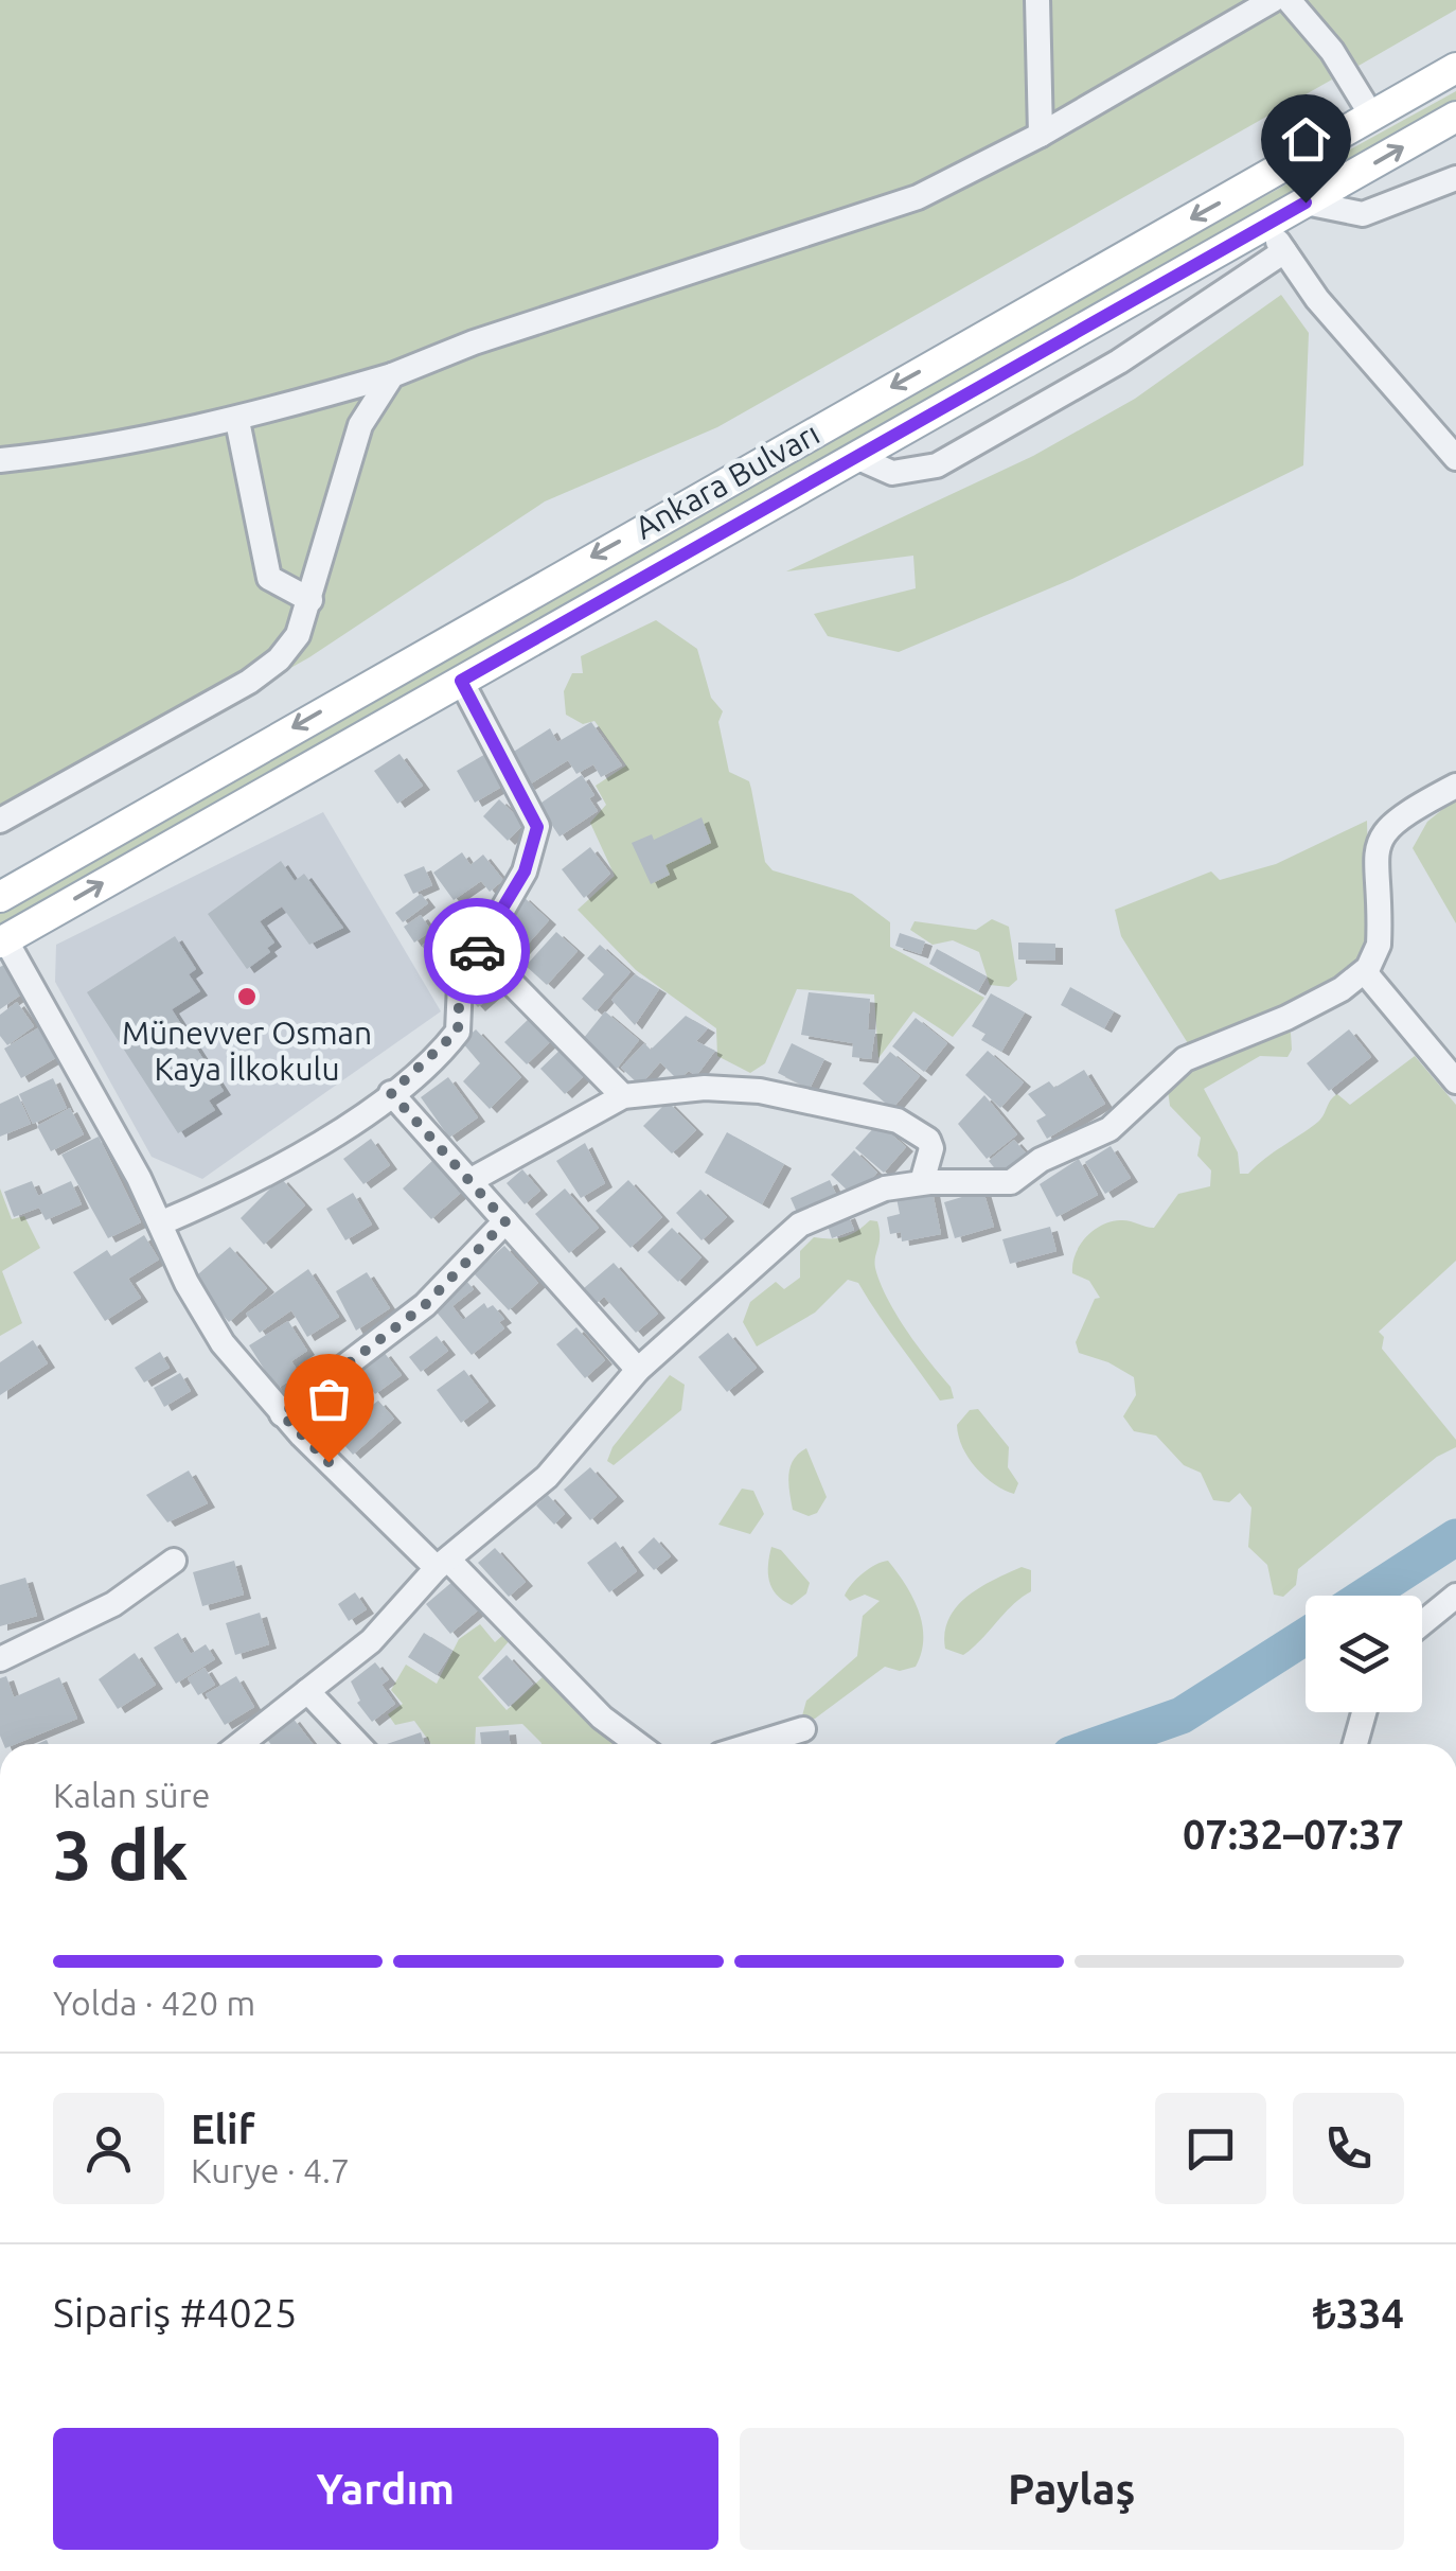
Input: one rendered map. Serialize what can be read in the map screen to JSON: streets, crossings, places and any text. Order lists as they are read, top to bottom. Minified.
{"streets":{"main road":["Ankara Bulvarı"]},"places":["Münevver Osman Kaya İlkokulu"],"page":{"heading":["3 dk","Kalan süre","07:32–07:37"],"panel":["Elif","Kurye · 4.7","Sipariş #4025","₺334"],"bar":"Yolda · 420 m","buttons":["Yardım","Paylaş"]}}
